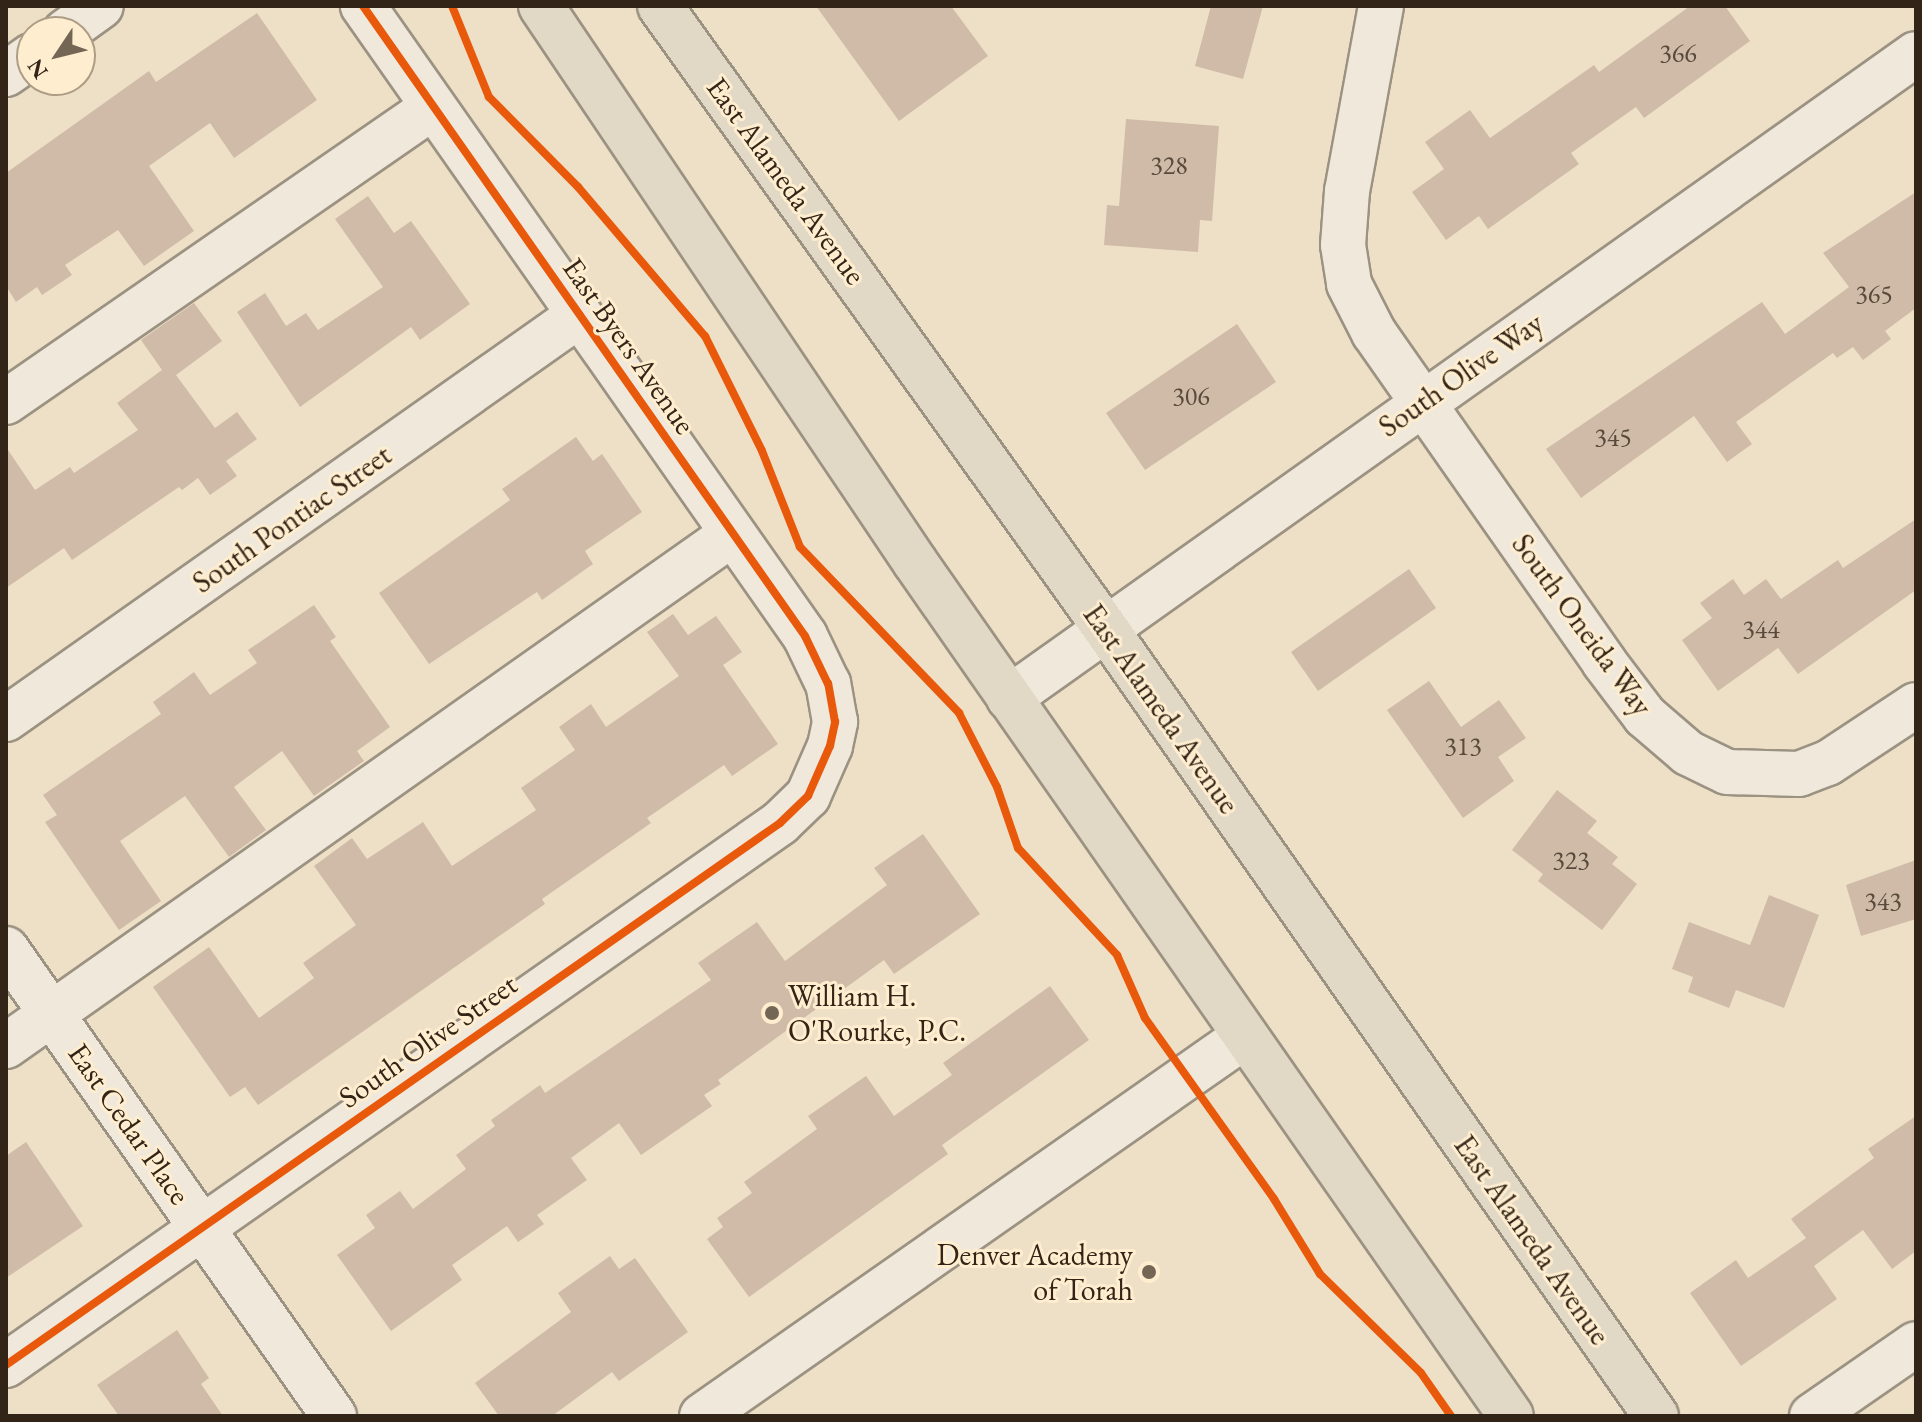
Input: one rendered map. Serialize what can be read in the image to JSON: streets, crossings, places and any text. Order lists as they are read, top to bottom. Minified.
{"streets":{"main road":["East Alameda Avenue"],"street":["East Byers Avenue","South Olive Way","South Pontiac Street","South Oneida Way","South Olive Street","East Cedar Place"]},"crossings":[["East Alameda Avenue","South Olive Way"],["East Byers Avenue","South Pontiac Street"],["East Byers Avenue","South Olive Street"],["South Olive Way","South Oneida Way"],["South Olive Street","East Cedar Place"]],"places":["William H. O'Rourke, P.C.","Denver Academy of Torah"],"house_numbers":["366","328","365","306","345","344","313","323","343"],"north":"bottom left"}
